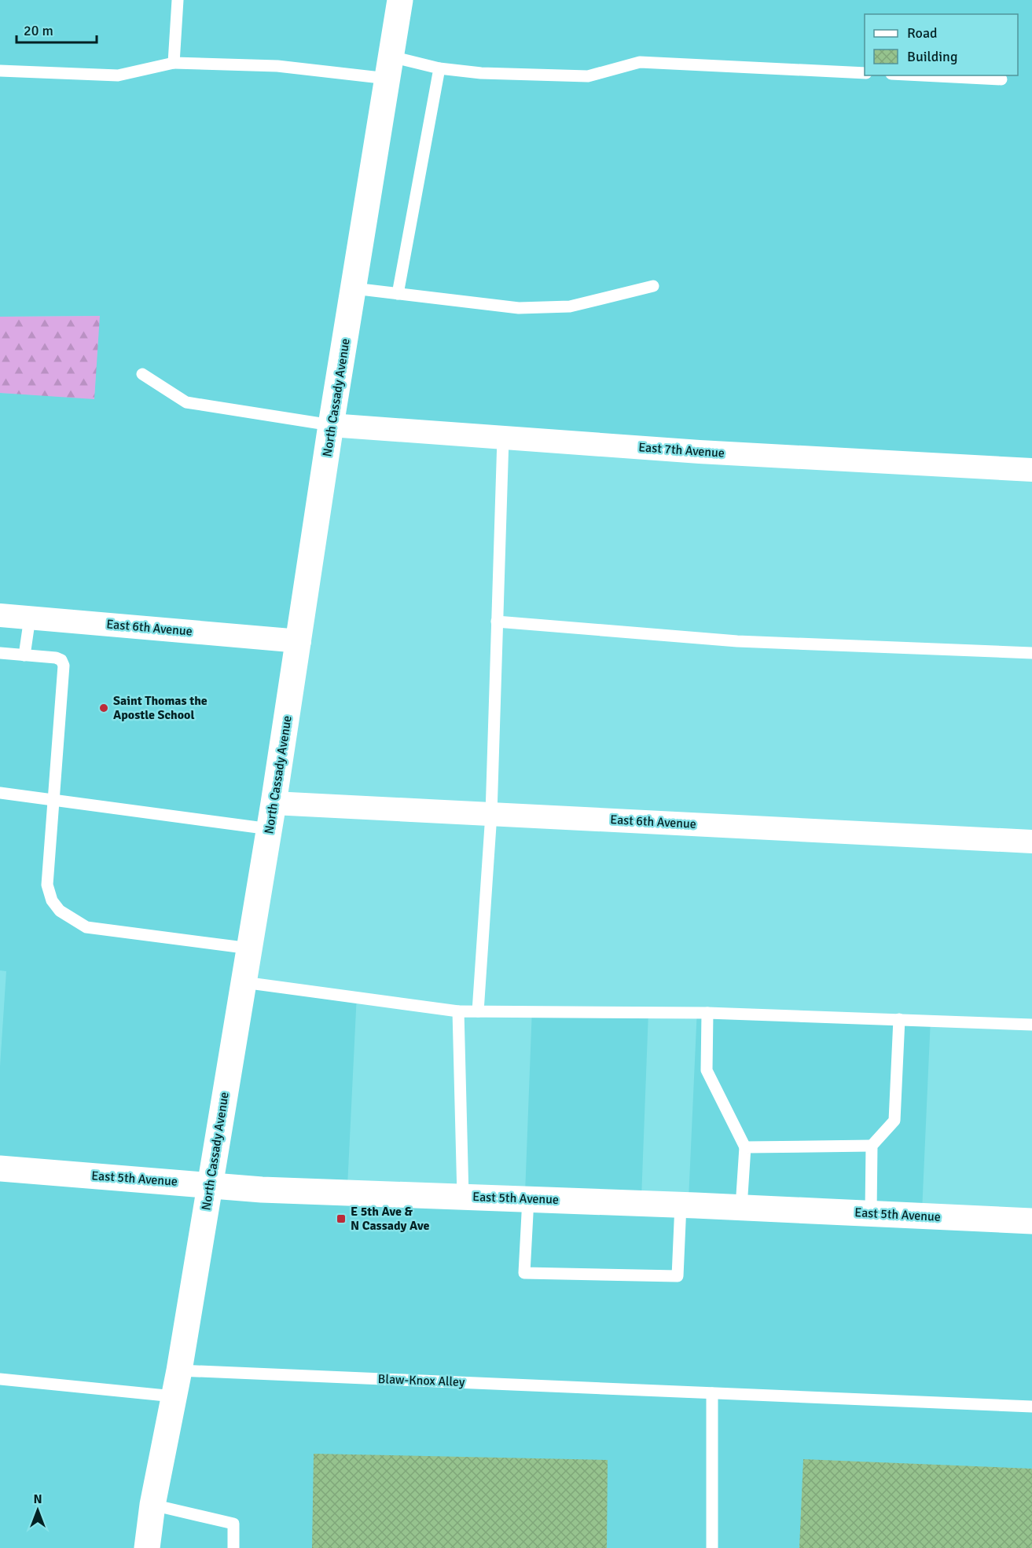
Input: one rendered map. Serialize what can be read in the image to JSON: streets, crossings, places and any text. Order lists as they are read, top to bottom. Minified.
{"streets":{"main road":["North Cassady Avenue","East 5th Avenue"],"street":["East 7th Avenue","East 6th Avenue"],"lane":["Blaw-Knox Alley"]},"crossings":[["North Cassady Avenue","East 7th Avenue"],["North Cassady Avenue","East 6th Avenue"],["North Cassady Avenue","East 5th Avenue"],["North Cassady Avenue","Blaw-Knox Alley"]],"places":{"other":["Saint Thomas the Apostle School"],"transit":["E 5th Ave & N Cassady Ave"]},"legend":["Road","Building"],"scale_bar":"20 m","north":"top"}
